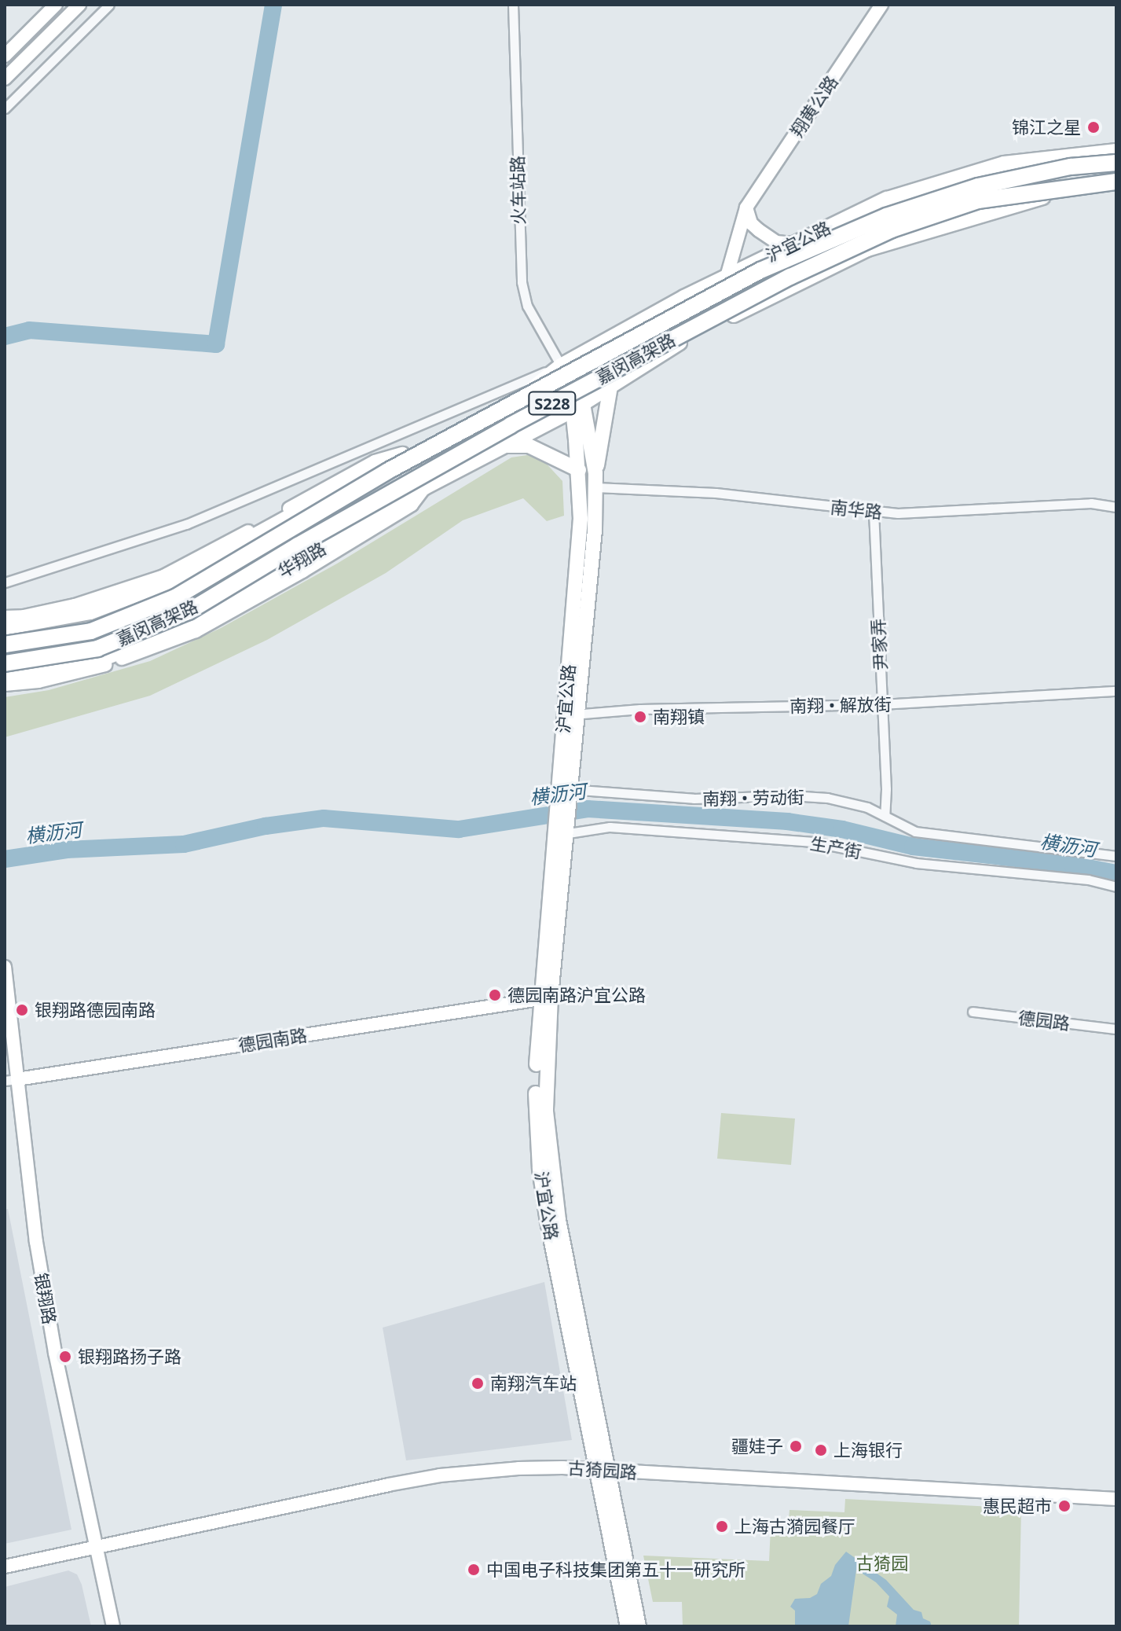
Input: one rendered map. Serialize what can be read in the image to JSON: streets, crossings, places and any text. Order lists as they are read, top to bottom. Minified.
{"streets":{"highway":["嘉闵高架路","S228"],"main road":["沪宜公路","华翔路"],"street":["翔黄公路","火车站路","南华路","尹家弄","南翔 • 解放街","南翔 • 劳动街","生产街","德园路","德园南路","银翔路","古猗园路"]},"crossings":[["火车站路","沪宜公路"],["沪宜公路","南华路"],["沪宜公路","华翔路"],["沪宜公路","南翔 • 解放街"],["沪宜公路","南翔 • 劳动街"],["沪宜公路","生产街"],["沪宜公路","德园南路"],["沪宜公路","古猗园路"],["南华路","尹家弄"],["尹家弄","南翔 • 解放街"],["尹家弄","南翔 • 劳动街"],["德园南路","银翔路"],["银翔路","古猗园路"]],"water":["横沥河"],"parks":["古猗园"],"places":["锦江之星","南翔镇","德园南路沪宜公路","银翔路德园南路","银翔路扬子路","南翔汽车站","疆娃子","上海银行","惠民超市","上海古漪园餐厅","中国电子科技集团第五十一研究所"]}
